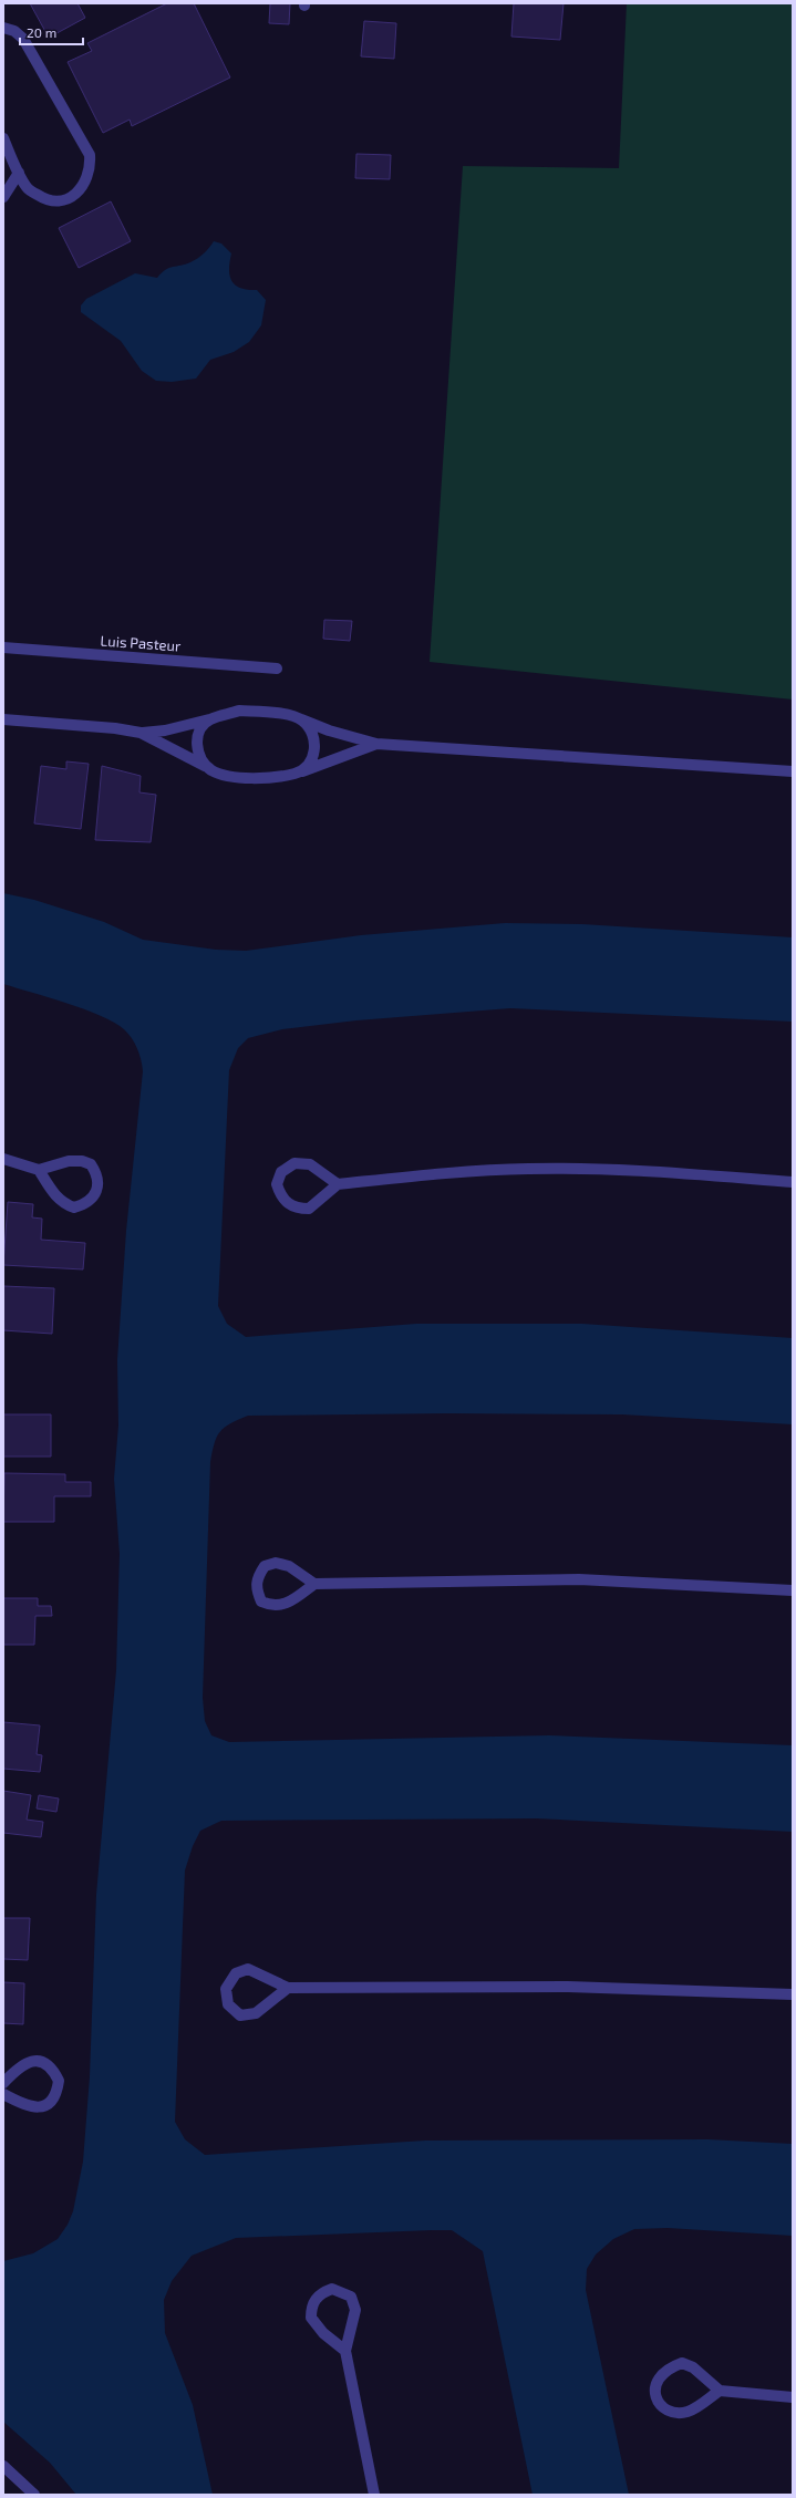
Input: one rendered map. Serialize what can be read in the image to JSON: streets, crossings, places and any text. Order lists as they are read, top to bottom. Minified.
{"streets":{"street":["Luis Pasteur"]},"scale_bar":"20 m"}
